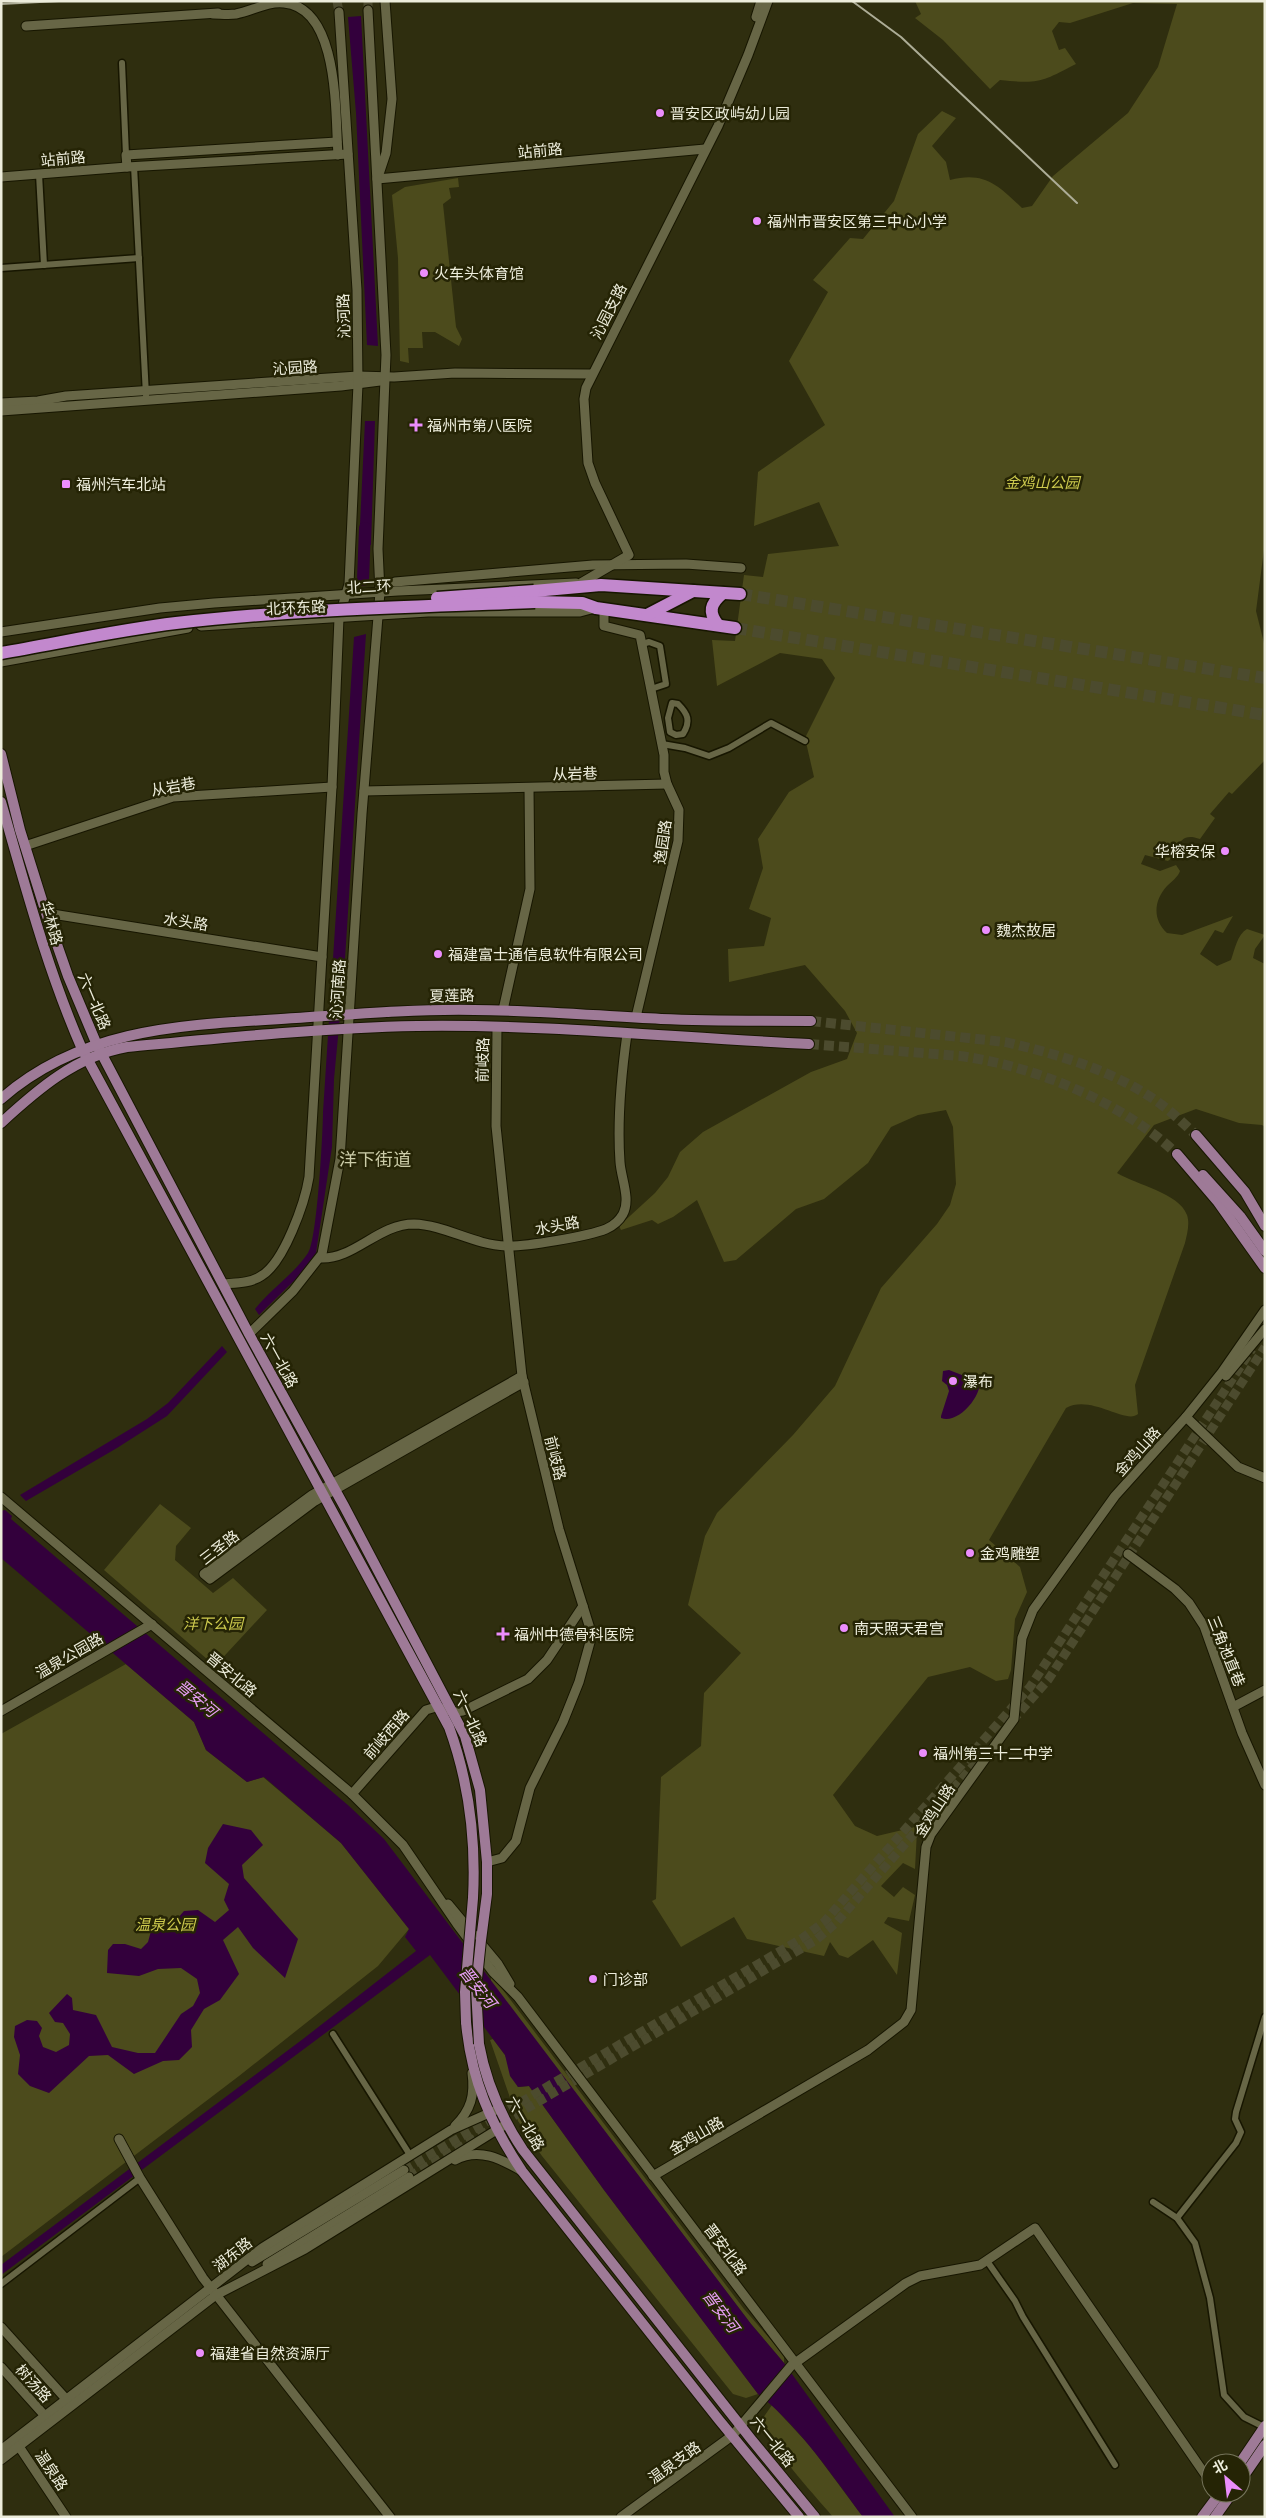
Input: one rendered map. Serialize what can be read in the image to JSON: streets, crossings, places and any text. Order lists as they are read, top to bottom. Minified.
{"streets":{"highway":["北二环"],"main road":["华林路","夏莲路","六一北路"],"street":["站前路","沁园支路","沁河路","沁园路","北环东路","从岩巷","逸园路","水头路","沁河南路","前岐路","金鸡山路","三圣路","三角池直巷","温泉公园路","晋安北路","前岐西路","湖东路","树汤路","温泉支路","温泉路"]},"crossings":[["站前路","沁园支路"],["站前路","沁河路"],["沁园支路","沁园路"],["沁河路","沁园路"],["沁河路","北环东路"],["沁河路","沁河南路"],["北二环","北环东路"],["北环东路","沁河南路"],["从岩巷","逸园路"],["从岩巷","华林路"],["从岩巷","沁河南路"],["逸园路","夏莲路"],["水头路","华林路"],["水头路","沁河南路"],["水头路","夏莲路"],["水头路","六一北路"],["水头路","前岐路"],["华林路","六一北路"],["沁河南路","夏莲路"],["沁河南路","六一北路"],["夏莲路","六一北路"],["夏莲路","前岐路"],["六一北路","前岐路"],["六一北路","三圣路"],["六一北路","前岐西路"],["六一北路","湖东路"],["六一北路","温泉支路"],["前岐路","三圣路"],["金鸡山路","晋安北路"],["温泉公园路","晋安北路"],["晋安北路","前岐西路"],["晋安北路","温泉支路"],["湖东路","树汤路"],["湖东路","温泉路"]],"districts":["洋下街道"],"water":["晋安河"],"parks":["金鸡山公园","洋下公园","温泉公园"],"places":{"other":["晋安区政屿幼儿园","福州市晋安区第三中心小学","火车头体育馆","华榕安保","魏杰故居","福建富士通信息软件有限公司","瀑布","金鸡雕塑","南天照天君宫","福州第三十二中学","门诊部","福建省自然资源厅"],"health":["福州市第八医院","福州中德骨科医院"],"transit":["福州汽车北站"]},"north":"top left"}
